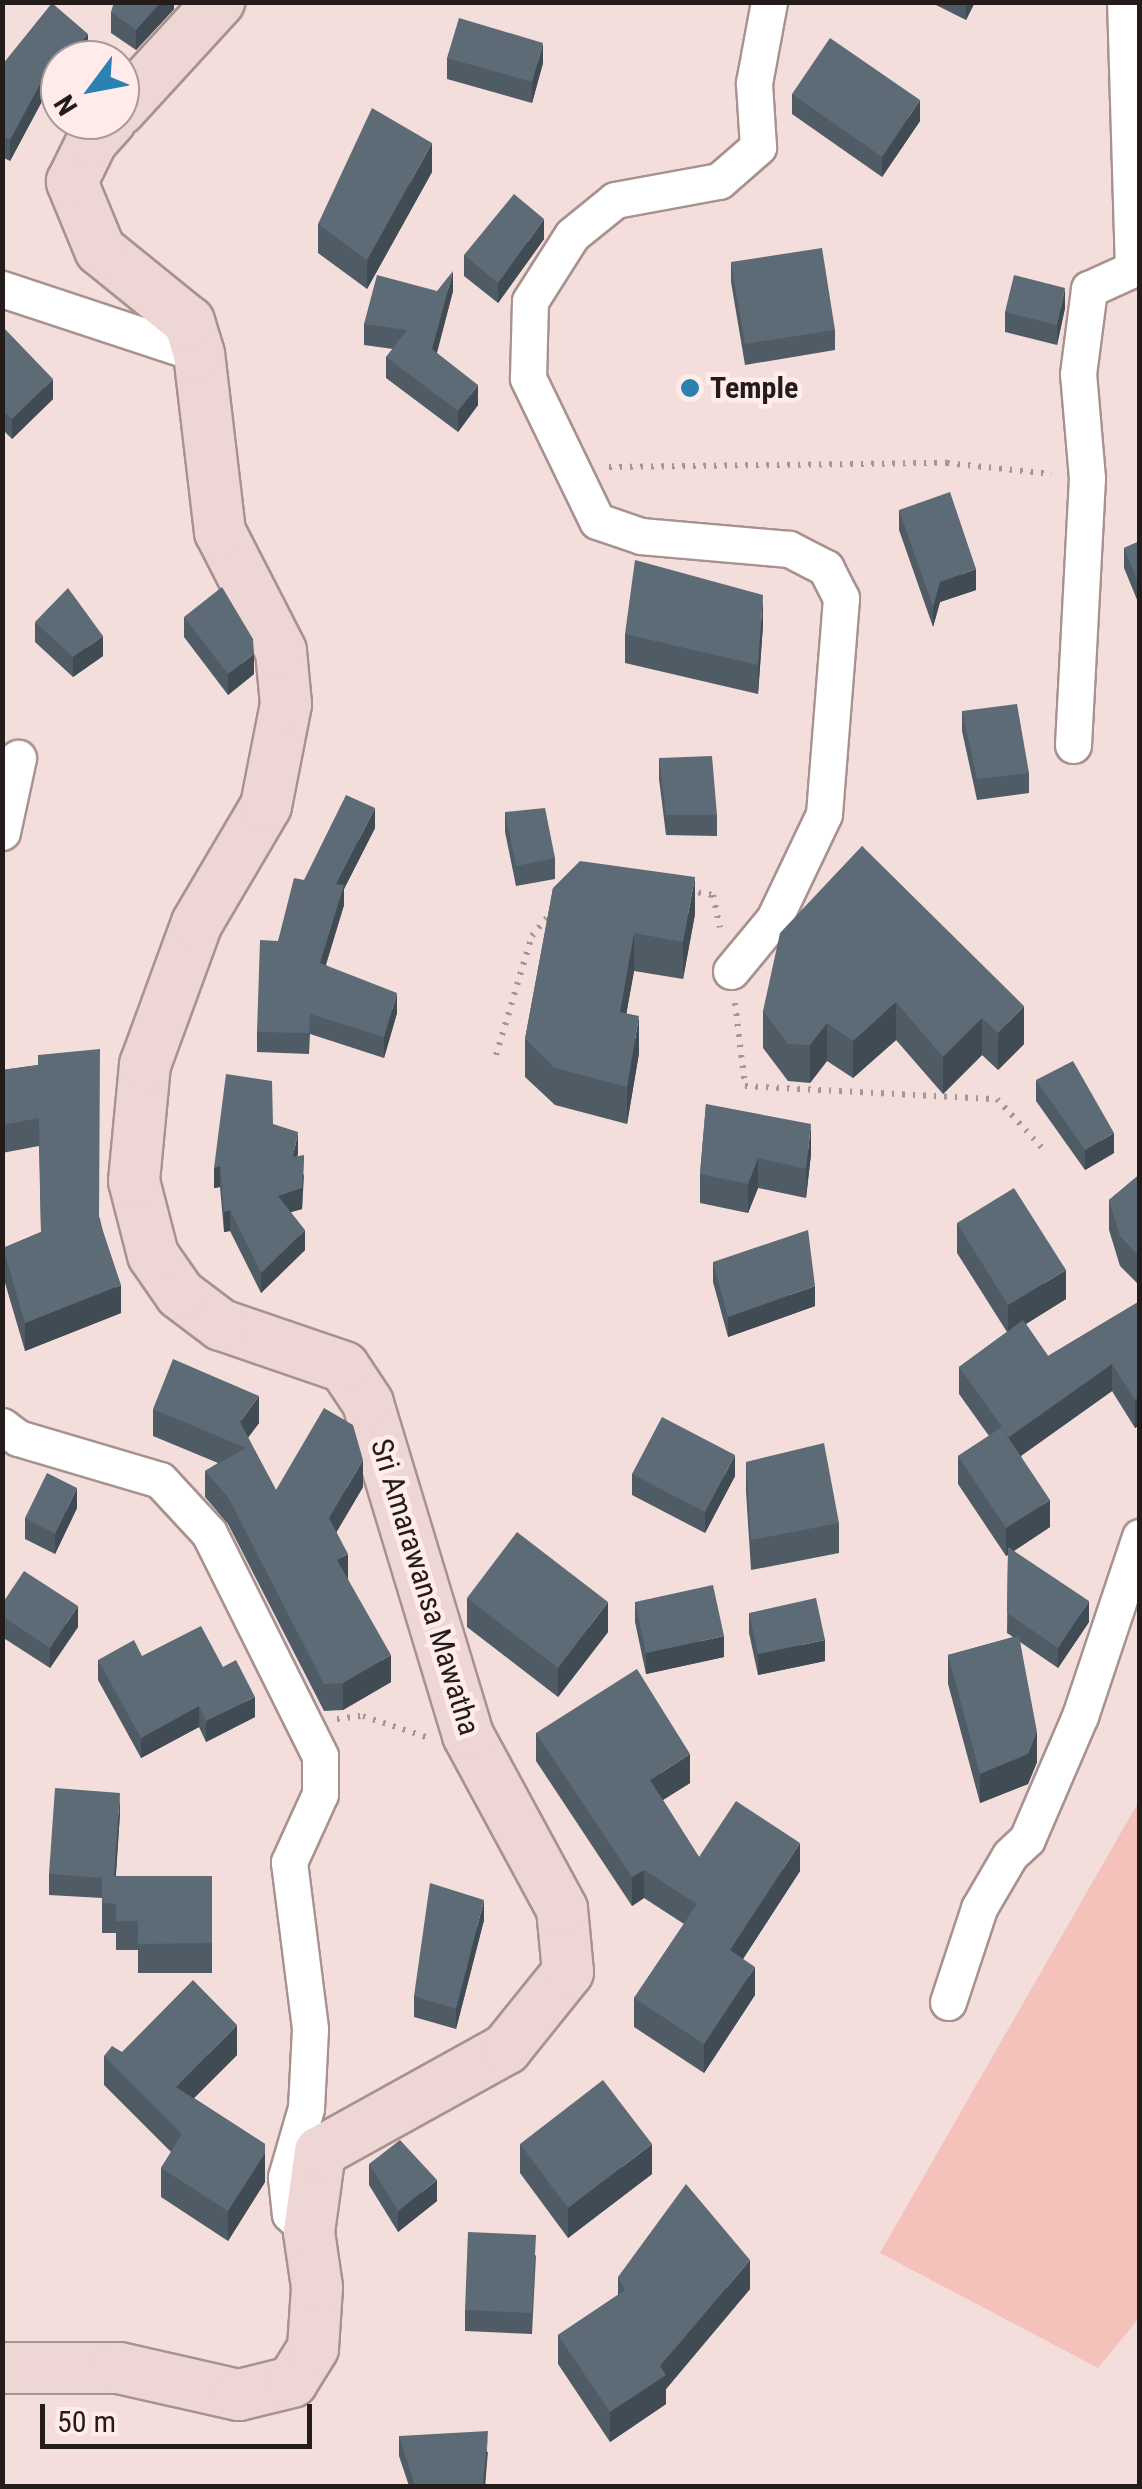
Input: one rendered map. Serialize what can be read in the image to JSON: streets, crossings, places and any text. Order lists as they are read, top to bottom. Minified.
{"streets":{"street":["Sri Amarawansa Mawatha"]},"places":["Temple"],"scale_bar":"50 m","north":"bottom left"}
